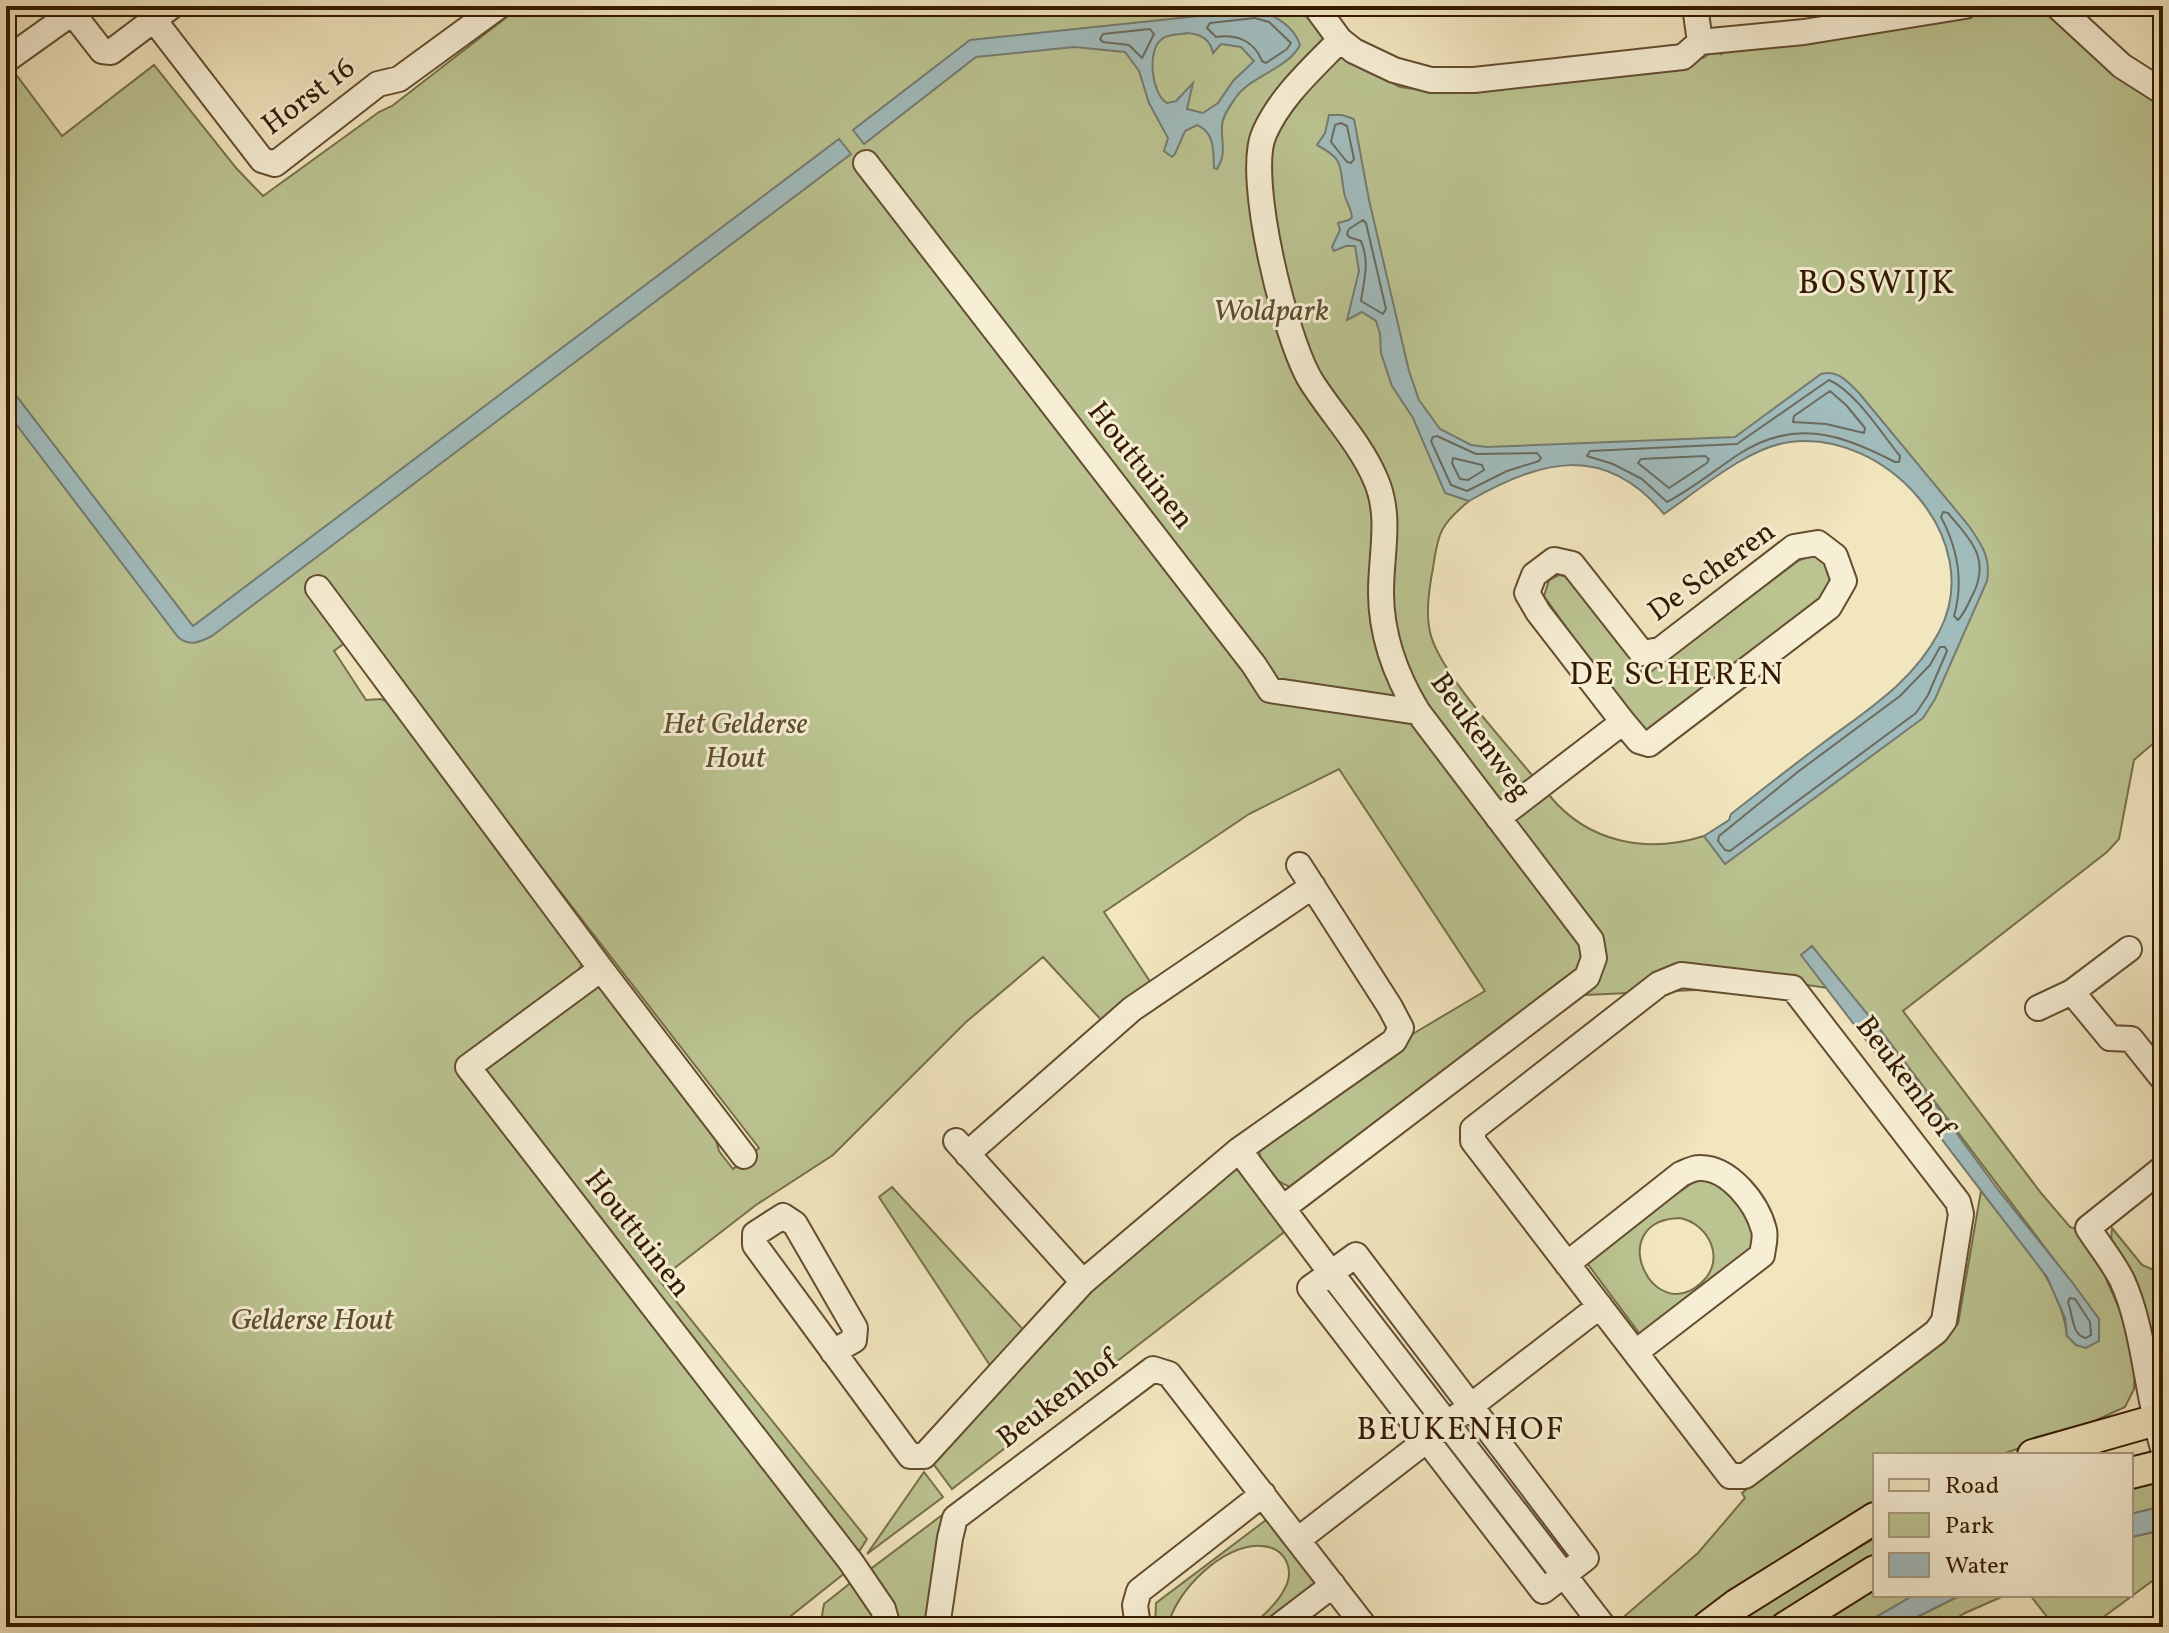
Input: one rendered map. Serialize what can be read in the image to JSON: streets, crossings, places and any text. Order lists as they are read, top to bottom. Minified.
{"streets":{"street":["Horst 16","Houttuinen","De Scheren","Beukenweg","Beukenhof"]},"crossings":[["Houttuinen","Beukenweg"]],"districts":["BOSWIJK","DE SCHEREN","BEUKENHOF"],"parks":["Woldpark","Het Gelderse Hout","Gelderse Hout"],"legend":["Road","Park","Water"]}
